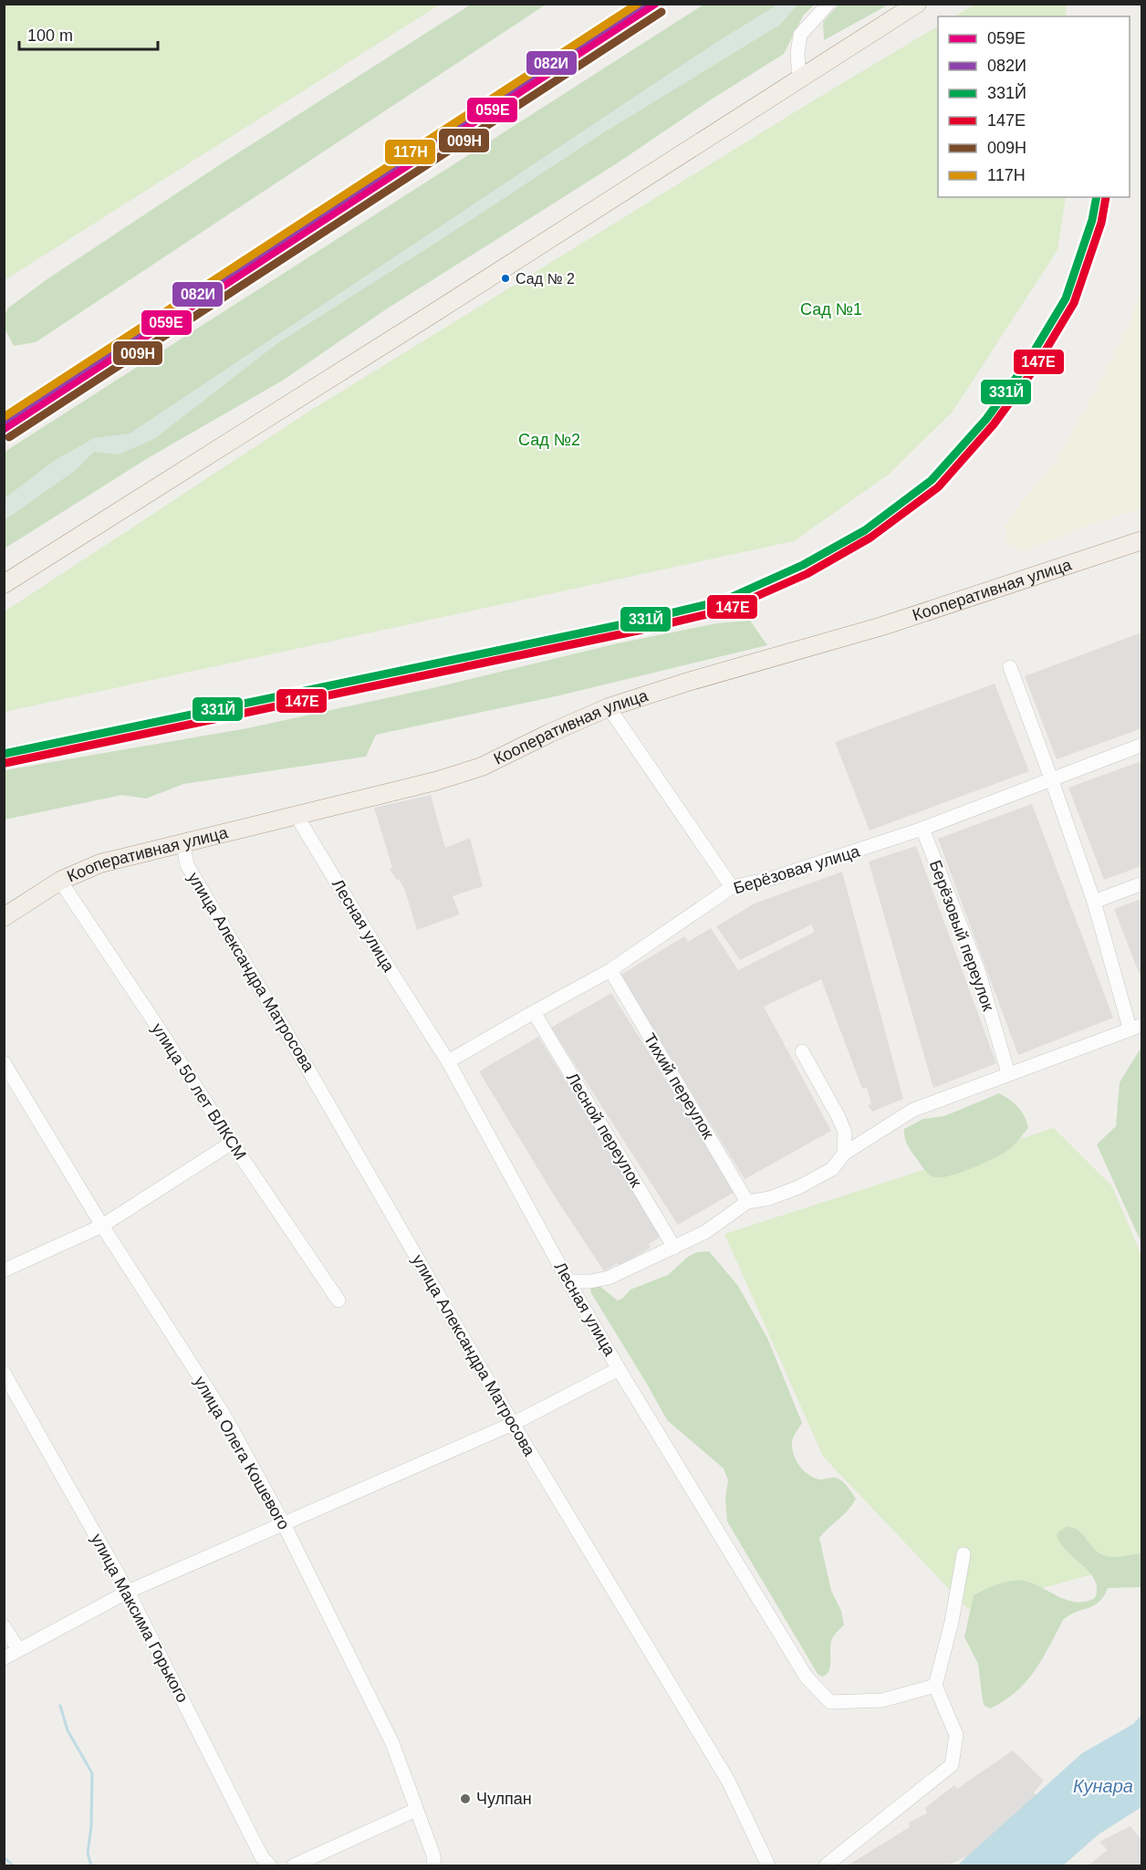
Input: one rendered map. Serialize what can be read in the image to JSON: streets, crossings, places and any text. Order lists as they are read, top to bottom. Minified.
{"streets":{"main road":["Кооперативная улица"],"street":["Берёзовая улица","Лесная улица","Берёзовый переулок","улица Александра Матросова","Тихий переулок","улица 50 лет ВЛКСМ","Лесной переулок","улица Олега Кошевого","улица Максима Горького"]},"crossings":[["Кооперативная улица","Лесная улица"],["Кооперативная улица","улица Александра Матросова"],["Кооперативная улица","улица 50 лет ВЛКСМ"],["Берёзовая улица","Лесная улица"],["Берёзовая улица","Берёзовый переулок"],["Берёзовая улица","Тихий переулок"],["Берёзовая улица","Лесной переулок"]],"water":["Кунара"],"parks":["Сад №1","Сад №2"],"places":["Сад № 2","Чулпан"],"lines":["transit line 059Е","transit line 082И","transit line 117Н","transit line 009Н","transit line 331Й","transit line 147Е"],"legend":["059Е","082И","331Й","147Е","009Н","117Н"],"scale_bar":"100 m"}
